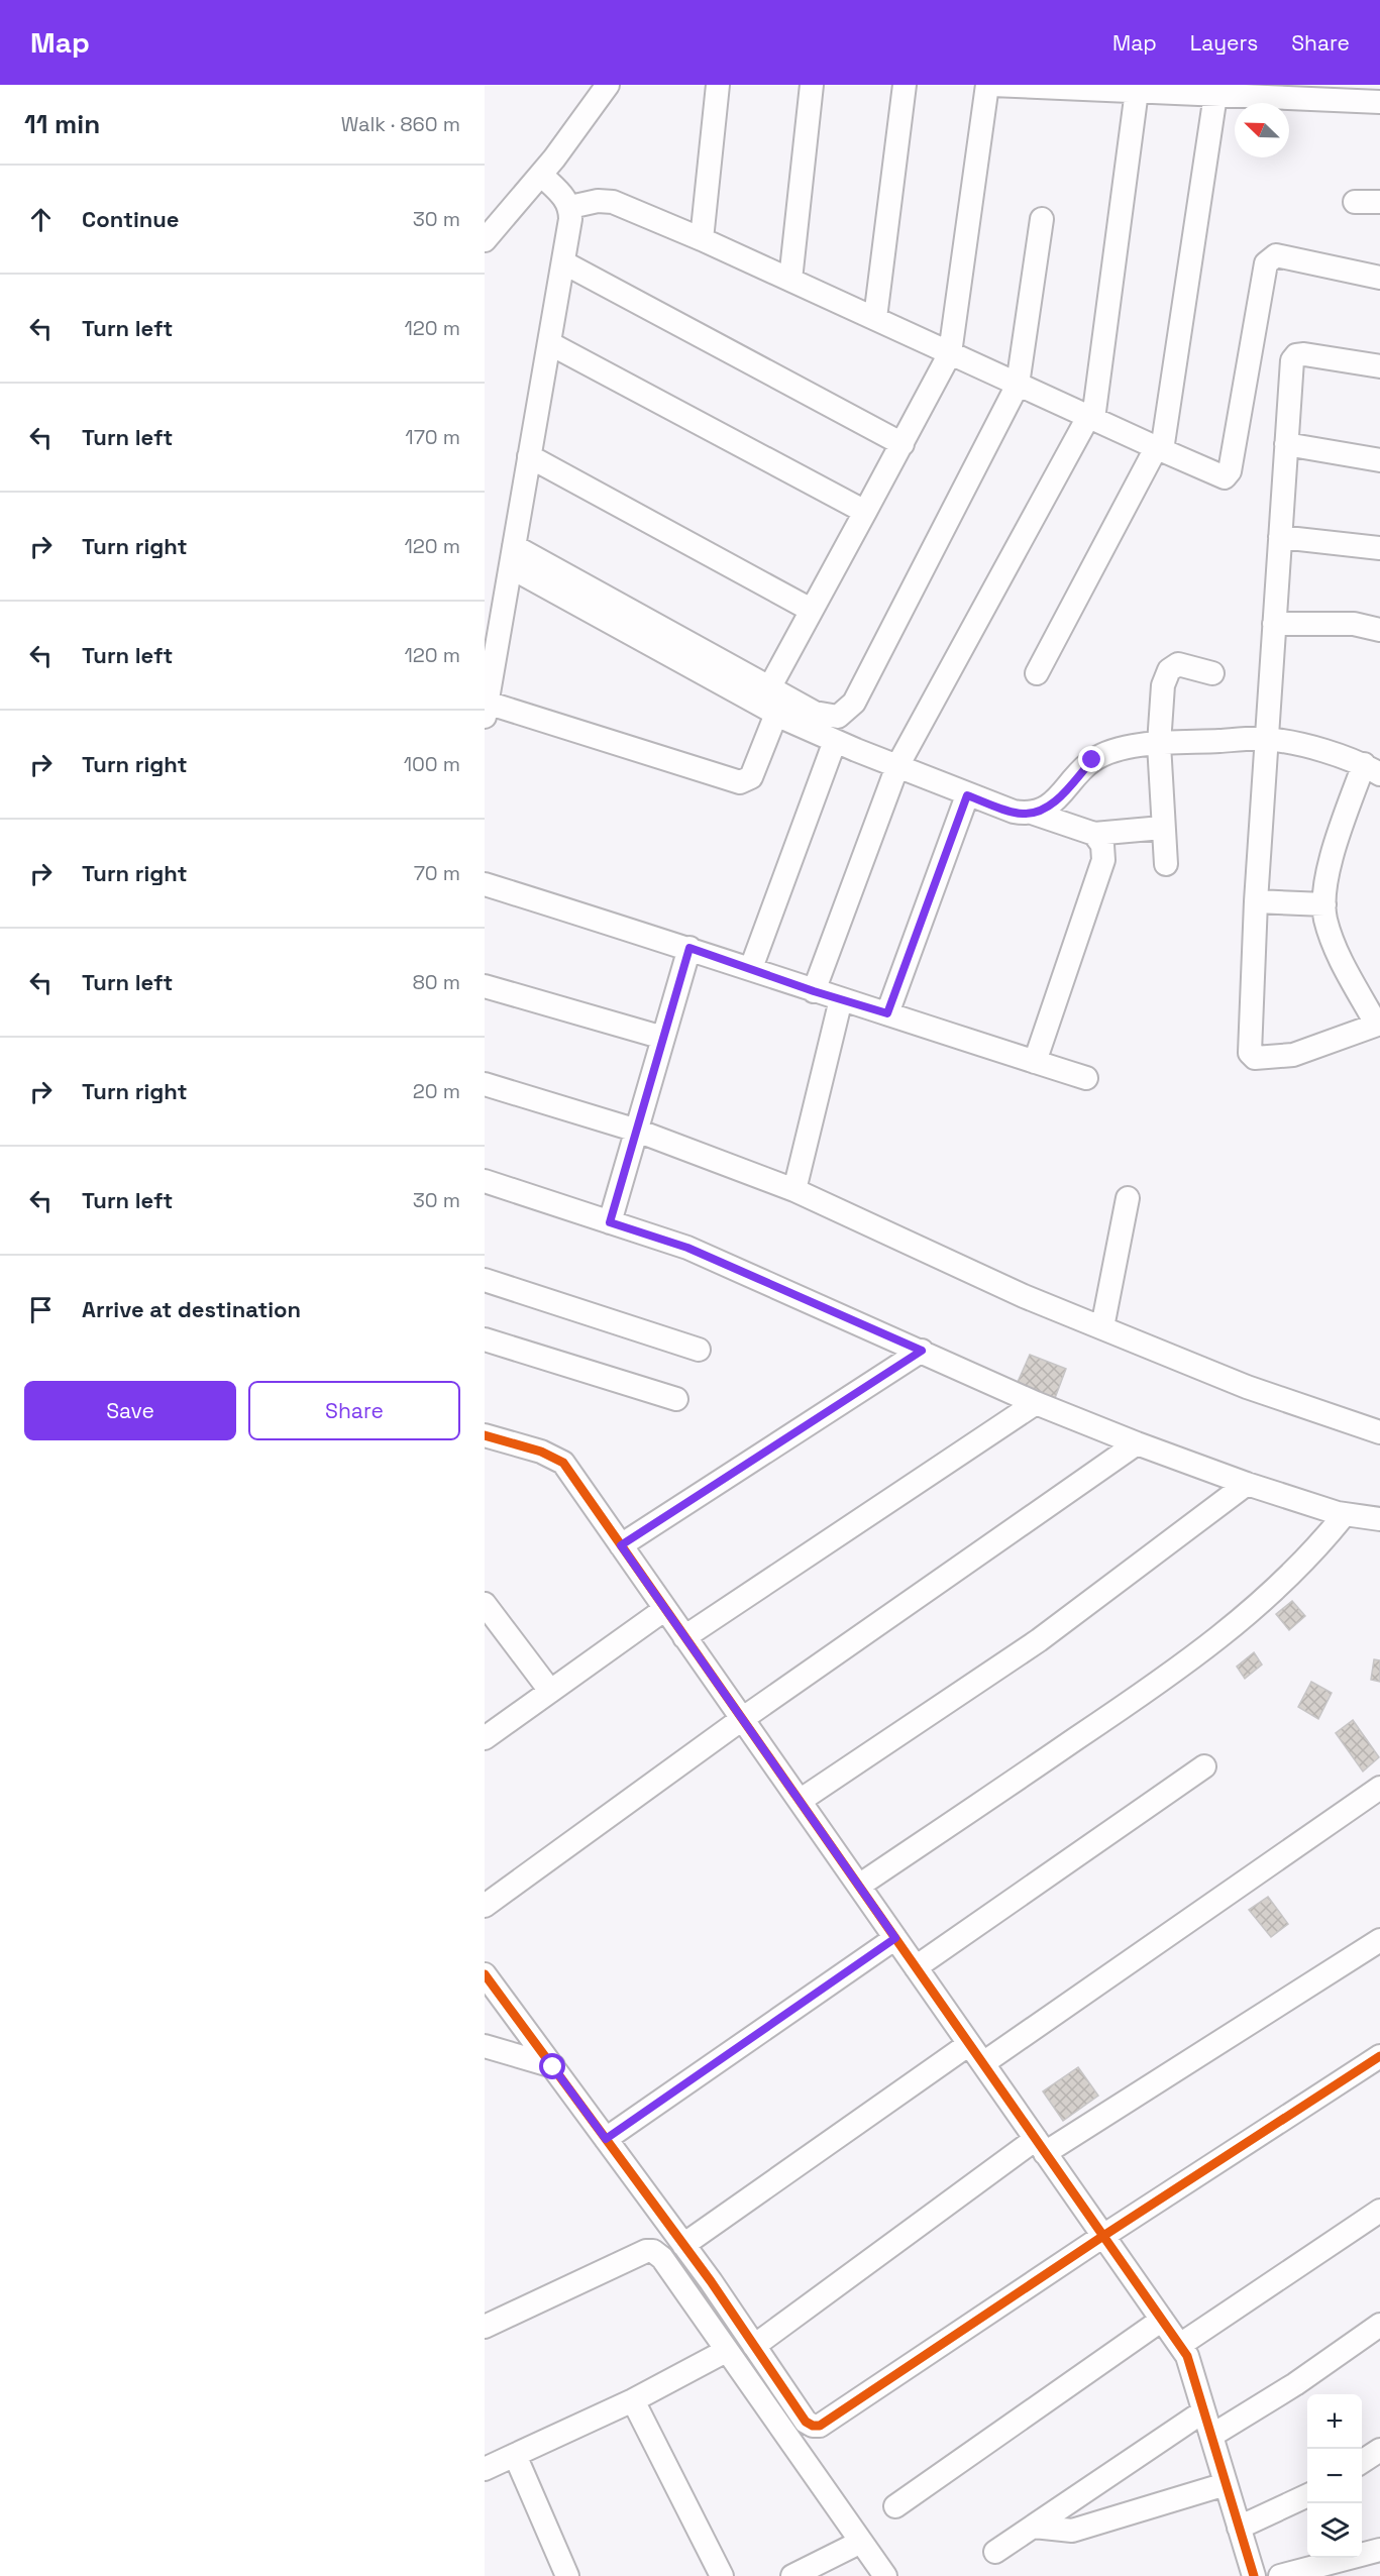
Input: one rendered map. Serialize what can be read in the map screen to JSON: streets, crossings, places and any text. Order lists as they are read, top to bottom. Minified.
{"north":"top left","page":{"header":"Map","nav":["Map","Layers","Share"],"heading":["11 min","Walk · 860 m"],"list":[["Continue","30 m"],["Turn left","120 m"],["Turn left","170 m"],["Turn right","120 m"],["Turn left","120 m"],["Turn right","100 m"],["Turn right","70 m"],["Turn left","80 m"],["Turn right","20 m"],["Turn left","30 m"],"Arrive at destination"],"buttons":["Save","Share"],"map_buttons":["+","−"]}}
